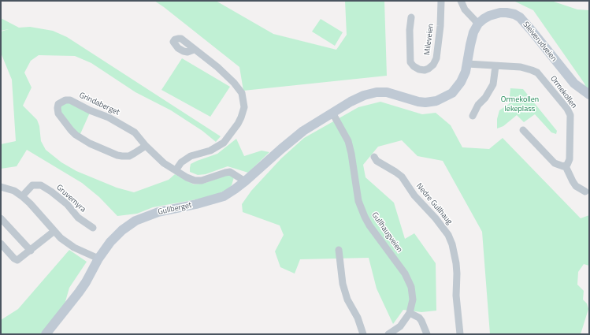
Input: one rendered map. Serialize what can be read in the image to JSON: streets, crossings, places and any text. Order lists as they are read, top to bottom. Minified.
{"streets":{"street":["Mileveien","Sleiverudveien","Ormekollen","Grindaberget","Gruvemyra","Nedre Gullhaug","Gullberget","Gullhaugveien"]},"crossings":[["Grindaberget","Gullberget"],["Gullberget","Gullhaugveien"]],"parks":["Ormekollen lekeplass"]}
